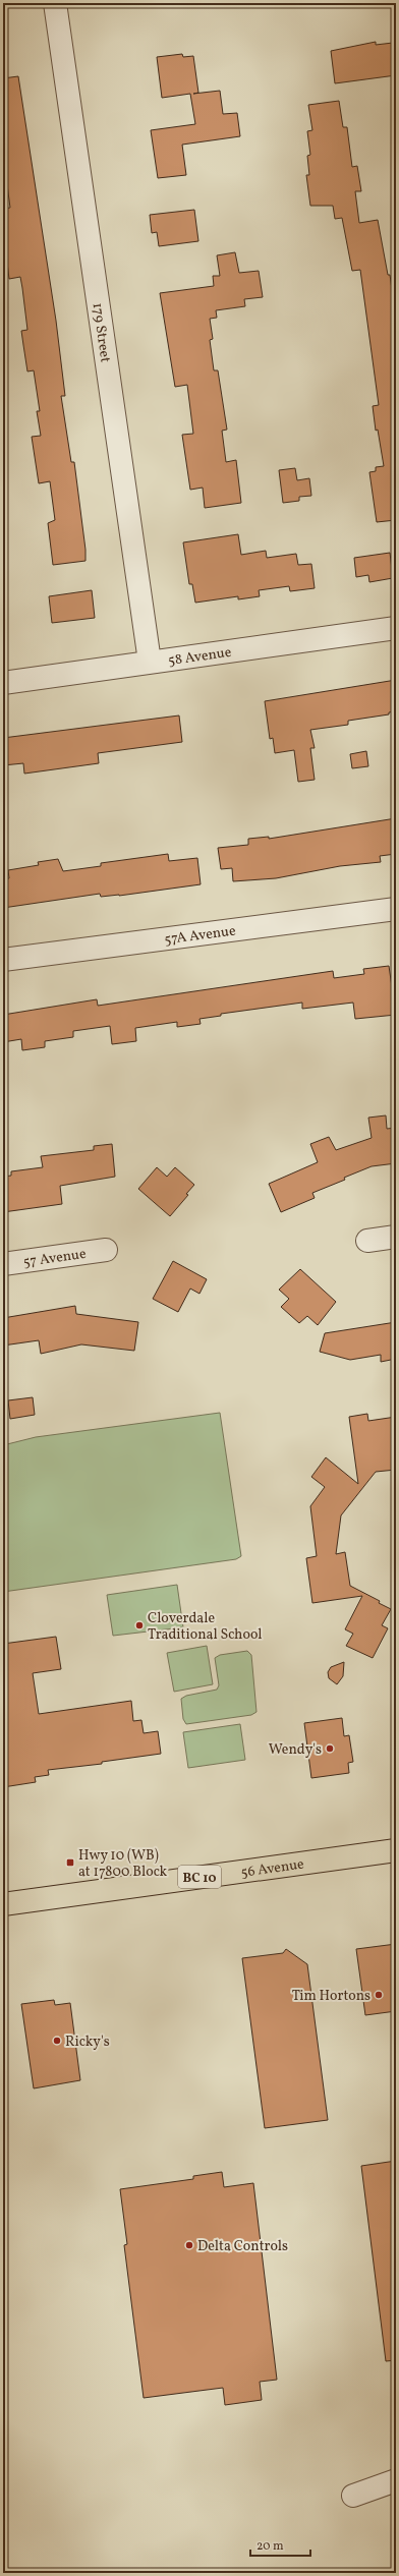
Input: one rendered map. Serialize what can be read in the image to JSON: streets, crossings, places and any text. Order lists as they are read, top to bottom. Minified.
{"streets":{"highway":["56 Avenue","BC 10"],"street":["179 Street","58 Avenue","57A Avenue","57 Avenue"]},"crossings":[["179 Street","58 Avenue"]],"places":{"other":["Cloverdale Traditional School","Wendy's","Tim Hortons","Ricky's","Delta Controls"],"transit":["Hwy 10 (WB) at 17800 Block"]},"scale_bar":"20 m"}
